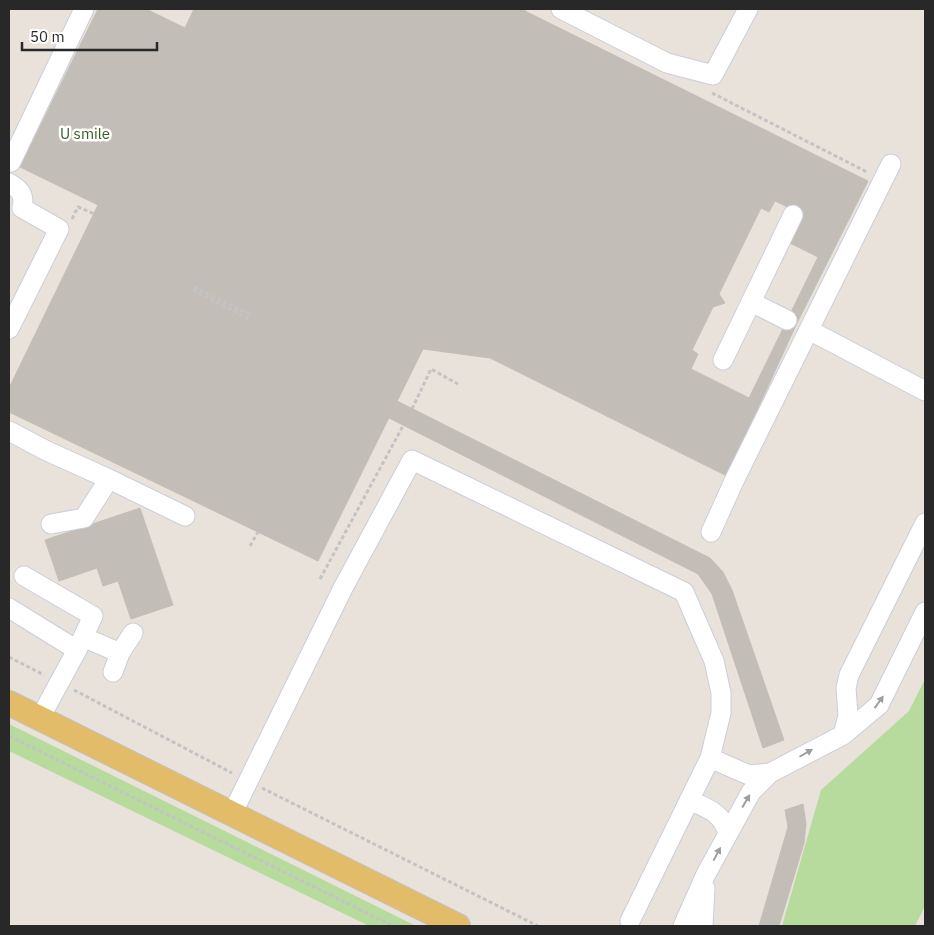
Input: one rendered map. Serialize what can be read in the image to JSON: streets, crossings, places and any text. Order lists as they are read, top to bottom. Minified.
{"parks":["U smile"],"scale_bar":"50 m"}
